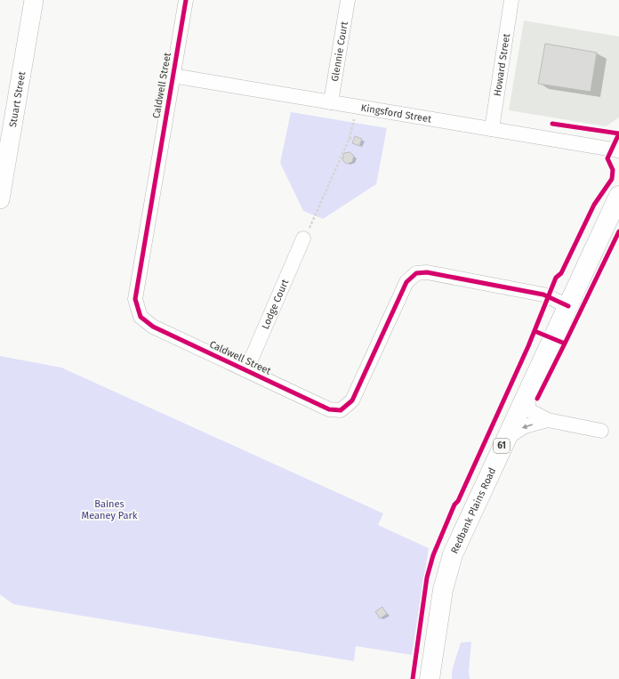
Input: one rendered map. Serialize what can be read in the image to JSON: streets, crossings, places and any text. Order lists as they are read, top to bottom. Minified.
{"streets":{"main road":["61","Redbank Plains Road"],"street":["Glennie Court","Howard Street","Caldwell Street","Stuart Street","Kingsford Street","Lodge Court"]},"crossings":[["Glennie Court","Kingsford Street"],["Howard Street","Kingsford Street"],["Caldwell Street","Kingsford Street"],["Caldwell Street","Lodge Court"],["Caldwell Street","Redbank Plains Road"]],"parks":["Baines Meaney Park"]}
